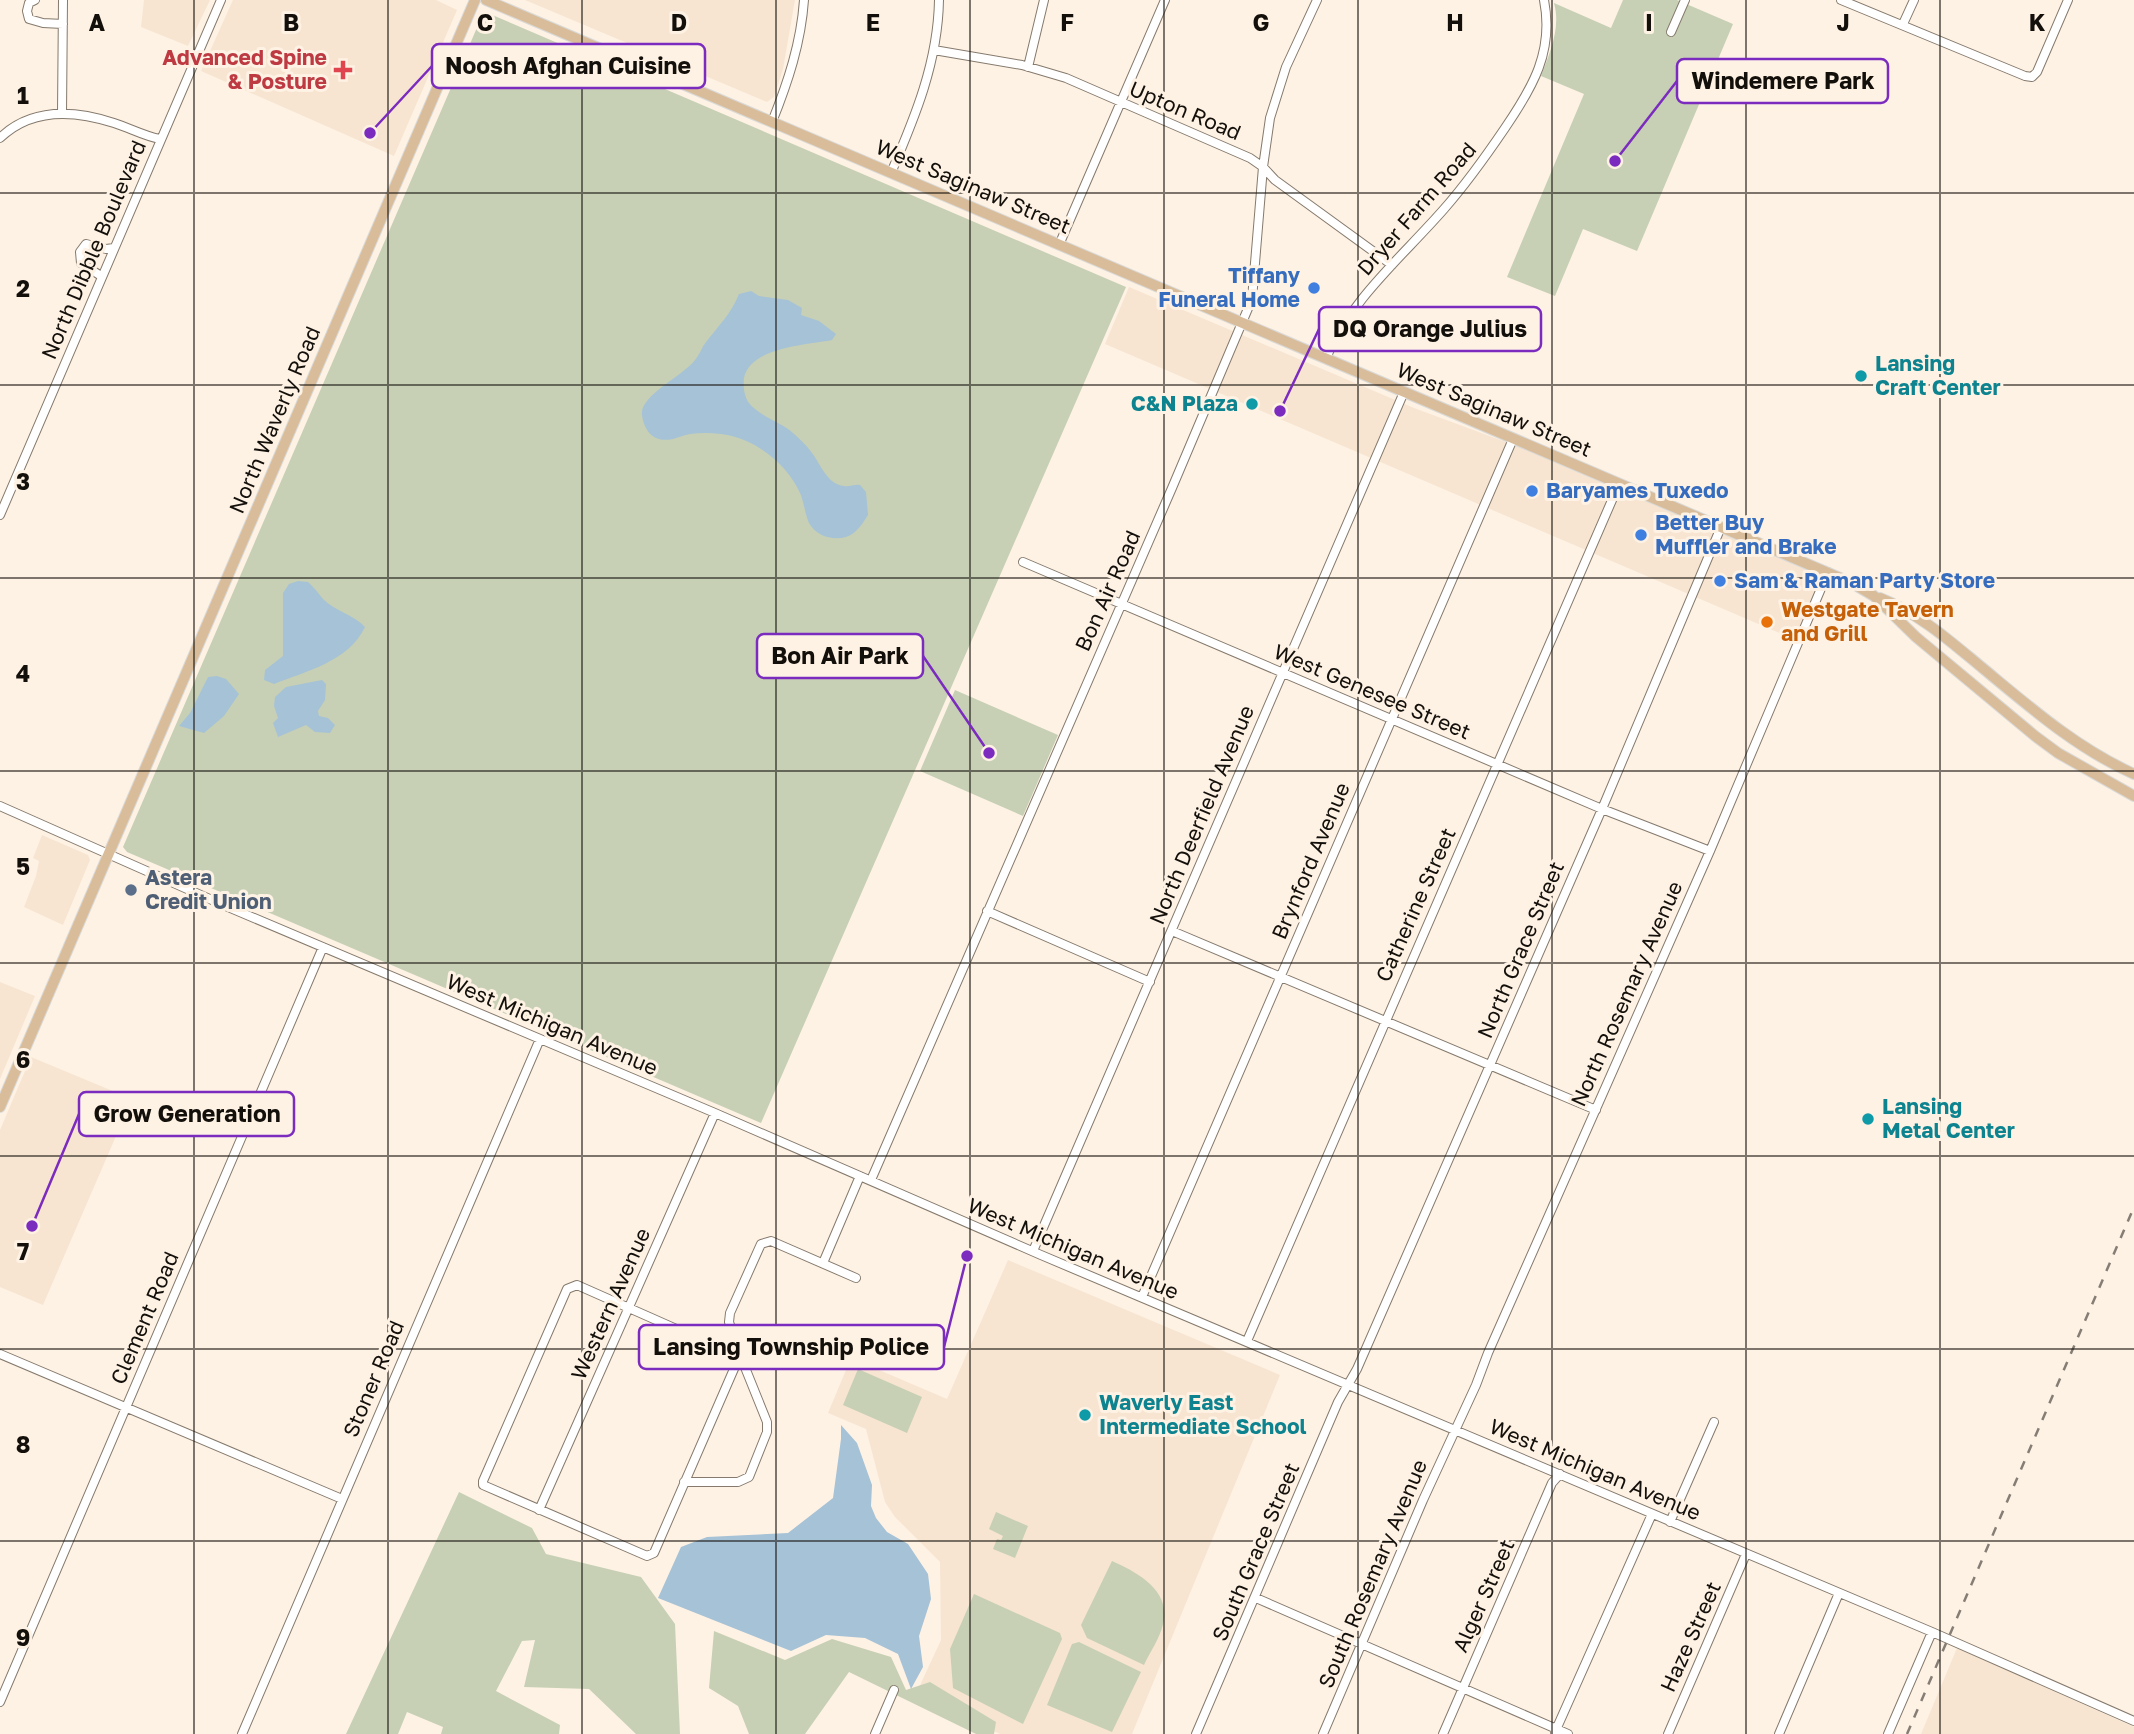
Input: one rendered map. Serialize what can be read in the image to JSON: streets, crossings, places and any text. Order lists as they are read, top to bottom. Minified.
{"streets":{"main road":["West Saginaw Street","North Waverly Road"],"street":["Upton Road","Dryer Farm Road","North Dibble Boulevard","Bon Air Road","West Genesee Street","North Deerfield Avenue","Brynford Avenue","Catherine Street","North Grace Street","North Rosemary Avenue","West Michigan Avenue","Western Avenue","Clement Road","Stoner Road","South Grace Street","South Rosemary Avenue","Alger Street","Haze Street"]},"crossings":[["Upton Road","Dryer Farm Road"],["Upton Road","Bon Air Road"],["West Saginaw Street","Dryer Farm Road"],["West Saginaw Street","Bon Air Road"],["West Saginaw Street","North Deerfield Avenue"],["West Saginaw Street","Brynford Avenue"],["West Saginaw Street","Catherine Street"],["West Saginaw Street","North Grace Street"],["West Saginaw Street","North Rosemary Avenue"],["North Waverly Road","West Michigan Avenue"],["Bon Air Road","West Genesee Street"],["Bon Air Road","West Michigan Avenue"],["West Genesee Street","North Deerfield Avenue"],["West Genesee Street","Brynford Avenue"],["West Genesee Street","Catherine Street"],["West Genesee Street","North Grace Street"],["West Genesee Street","North Rosemary Avenue"],["North Deerfield Avenue","West Michigan Avenue"],["Brynford Avenue","West Michigan Avenue"],["Catherine Street","West Michigan Avenue"],["North Grace Street","West Michigan Avenue"],["North Grace Street","South Grace Street"],["North Rosemary Avenue","West Michigan Avenue"],["North Rosemary Avenue","South Rosemary Avenue"],["West Michigan Avenue","Western Avenue"],["West Michigan Avenue","Clement Road"],["West Michigan Avenue","Stoner Road"],["West Michigan Avenue","South Grace Street"],["West Michigan Avenue","South Rosemary Avenue"],["West Michigan Avenue","Alger Street"],["West Michigan Avenue","Haze Street"]],"places":{"health":["Advanced Spine & Posture"],"other":["Noosh Afghan Cuisine","Windemere Park","Tiffany Funeral Home","Lansing Craft Center","C&N Plaza","DQ Orange Julius","Baryames Tuxedo","Better Buy Muffler and Brake","Sam & Raman Party Store","Westgate Tavern and Grill","Bon Air Park","Astera Credit Union","Lansing Metal Center","Grow Generation","Lansing Township Police","Waverly East Intermediate School"]},"grid":{"columns":["A","B","C","D","E","F","G","H","I","J","K"],"rows":["1","2","3","4","5","6","7","8","9"]}}
